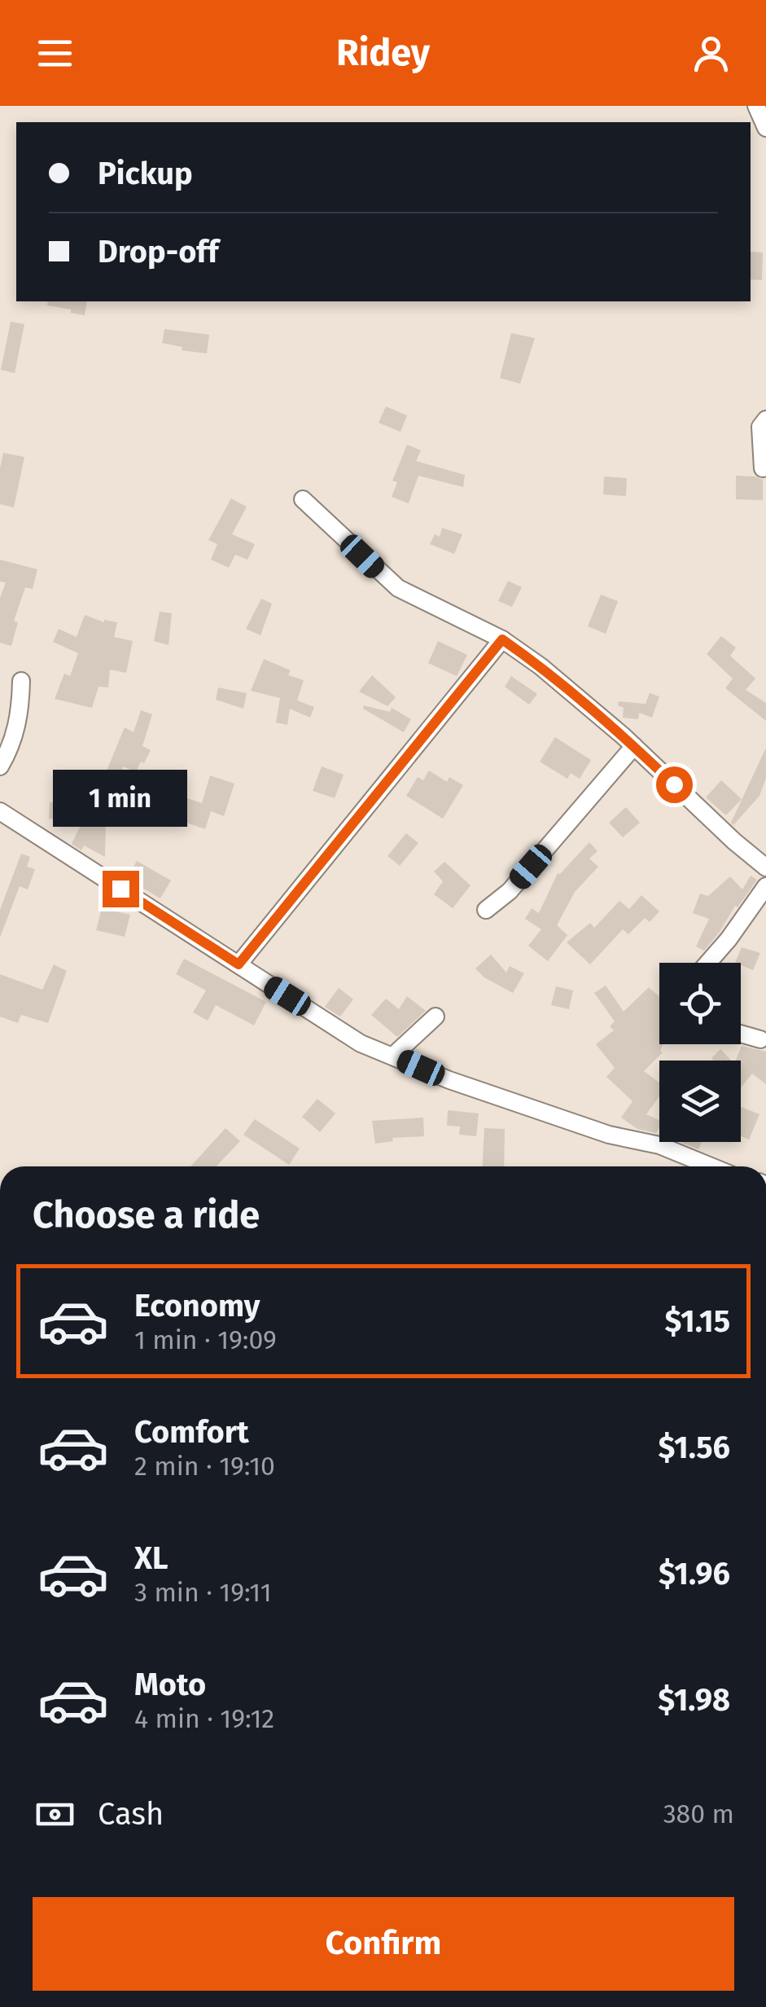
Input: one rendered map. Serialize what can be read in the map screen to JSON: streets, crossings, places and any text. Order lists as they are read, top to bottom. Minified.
{"page":{"header":"Ridey","banner":["Pickup","Drop-off"],"bubble":"1 min","heading":"Choose a ride","list":[{"name":"Economy","note":"1 min · 19:09","value":"$1.15"},{"name":"Comfort","note":"2 min · 19:10","value":"$1.56"},{"name":"XL","note":"3 min · 19:11","value":"$1.96"},{"name":"Moto","note":"4 min · 19:12","value":"$1.98"}],"pay":["Cash","380 m"],"buttons":"Confirm"}}
